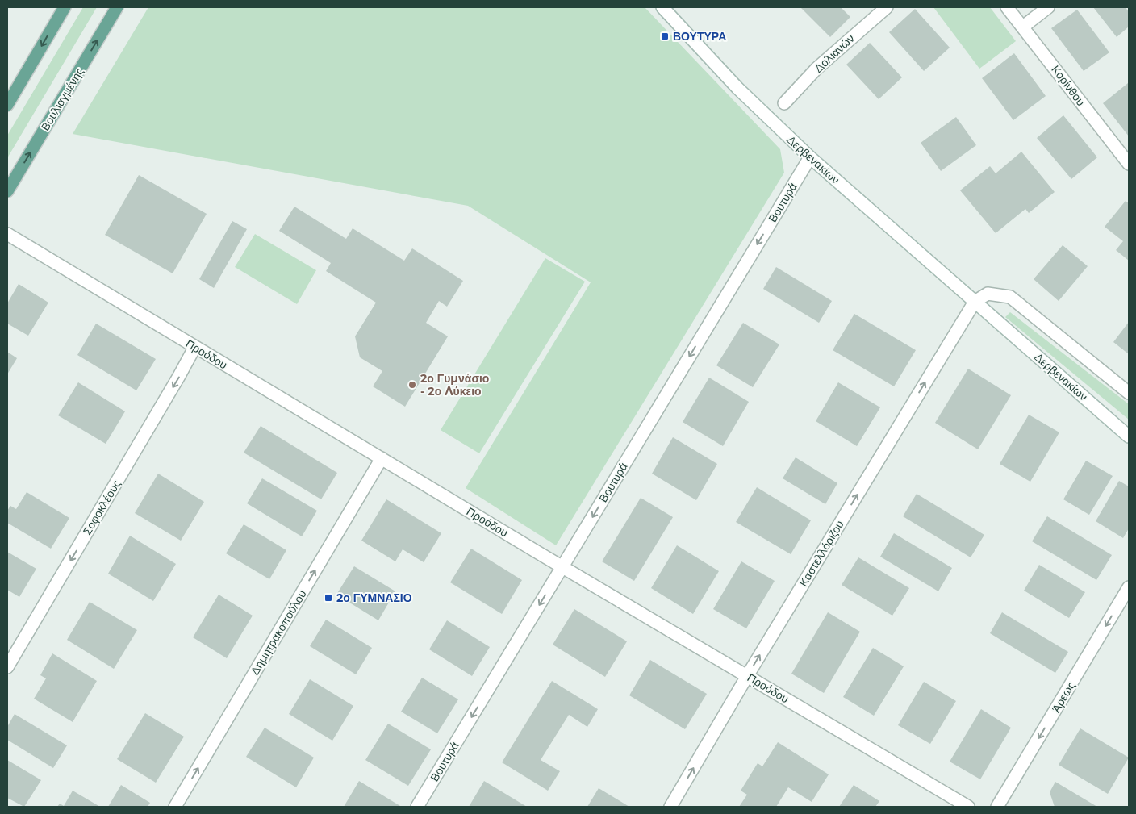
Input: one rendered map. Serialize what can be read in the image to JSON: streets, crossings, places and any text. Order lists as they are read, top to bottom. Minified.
{"streets":{"main road":["Βουλιαγμένης"],"street":["Δολιανών","Κορίνθου","Δερβενακίων","Βουτυρά","Προόδου","Σοφοκλέους","Καστελλόριζου","Δημητρακοπούλου","Άρεως"]},"crossings":[["Δερβενακίων","Βουτυρά"],["Δερβενακίων","Καστελλόριζου"],["Βουτυρά","Προόδου"],["Προόδου","Σοφοκλέους"],["Προόδου","Καστελλόριζου"],["Προόδου","Δημητρακοπούλου"]],"one_way":["Βουτυρά","Σοφοκλέους","Καστελλόριζου","Δημητρακοπούλου","Άρεως"],"places":{"transit":["ΒΟΥΤΥΡΑ","2ο ΓΥΜΝΑΣΙΟ"],"other":["2ο Γυμνάσιο - 2ο Λύκειο"]}}
